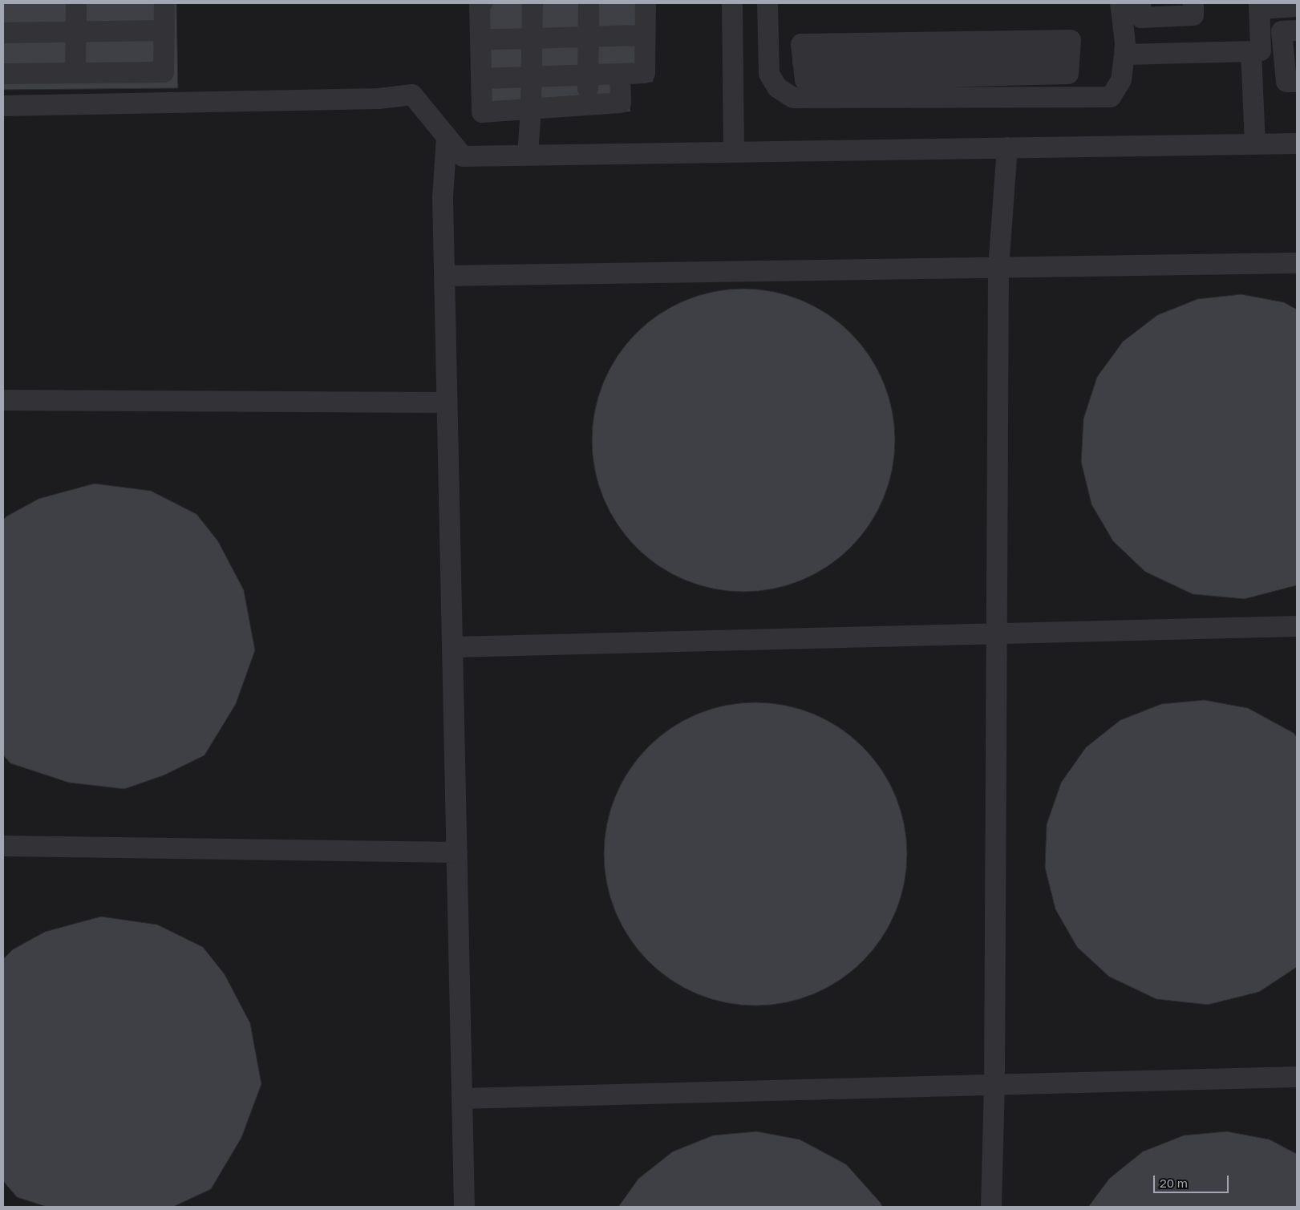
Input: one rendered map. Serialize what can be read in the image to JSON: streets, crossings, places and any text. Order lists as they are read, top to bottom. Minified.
{"scale_bar":"20 m"}
